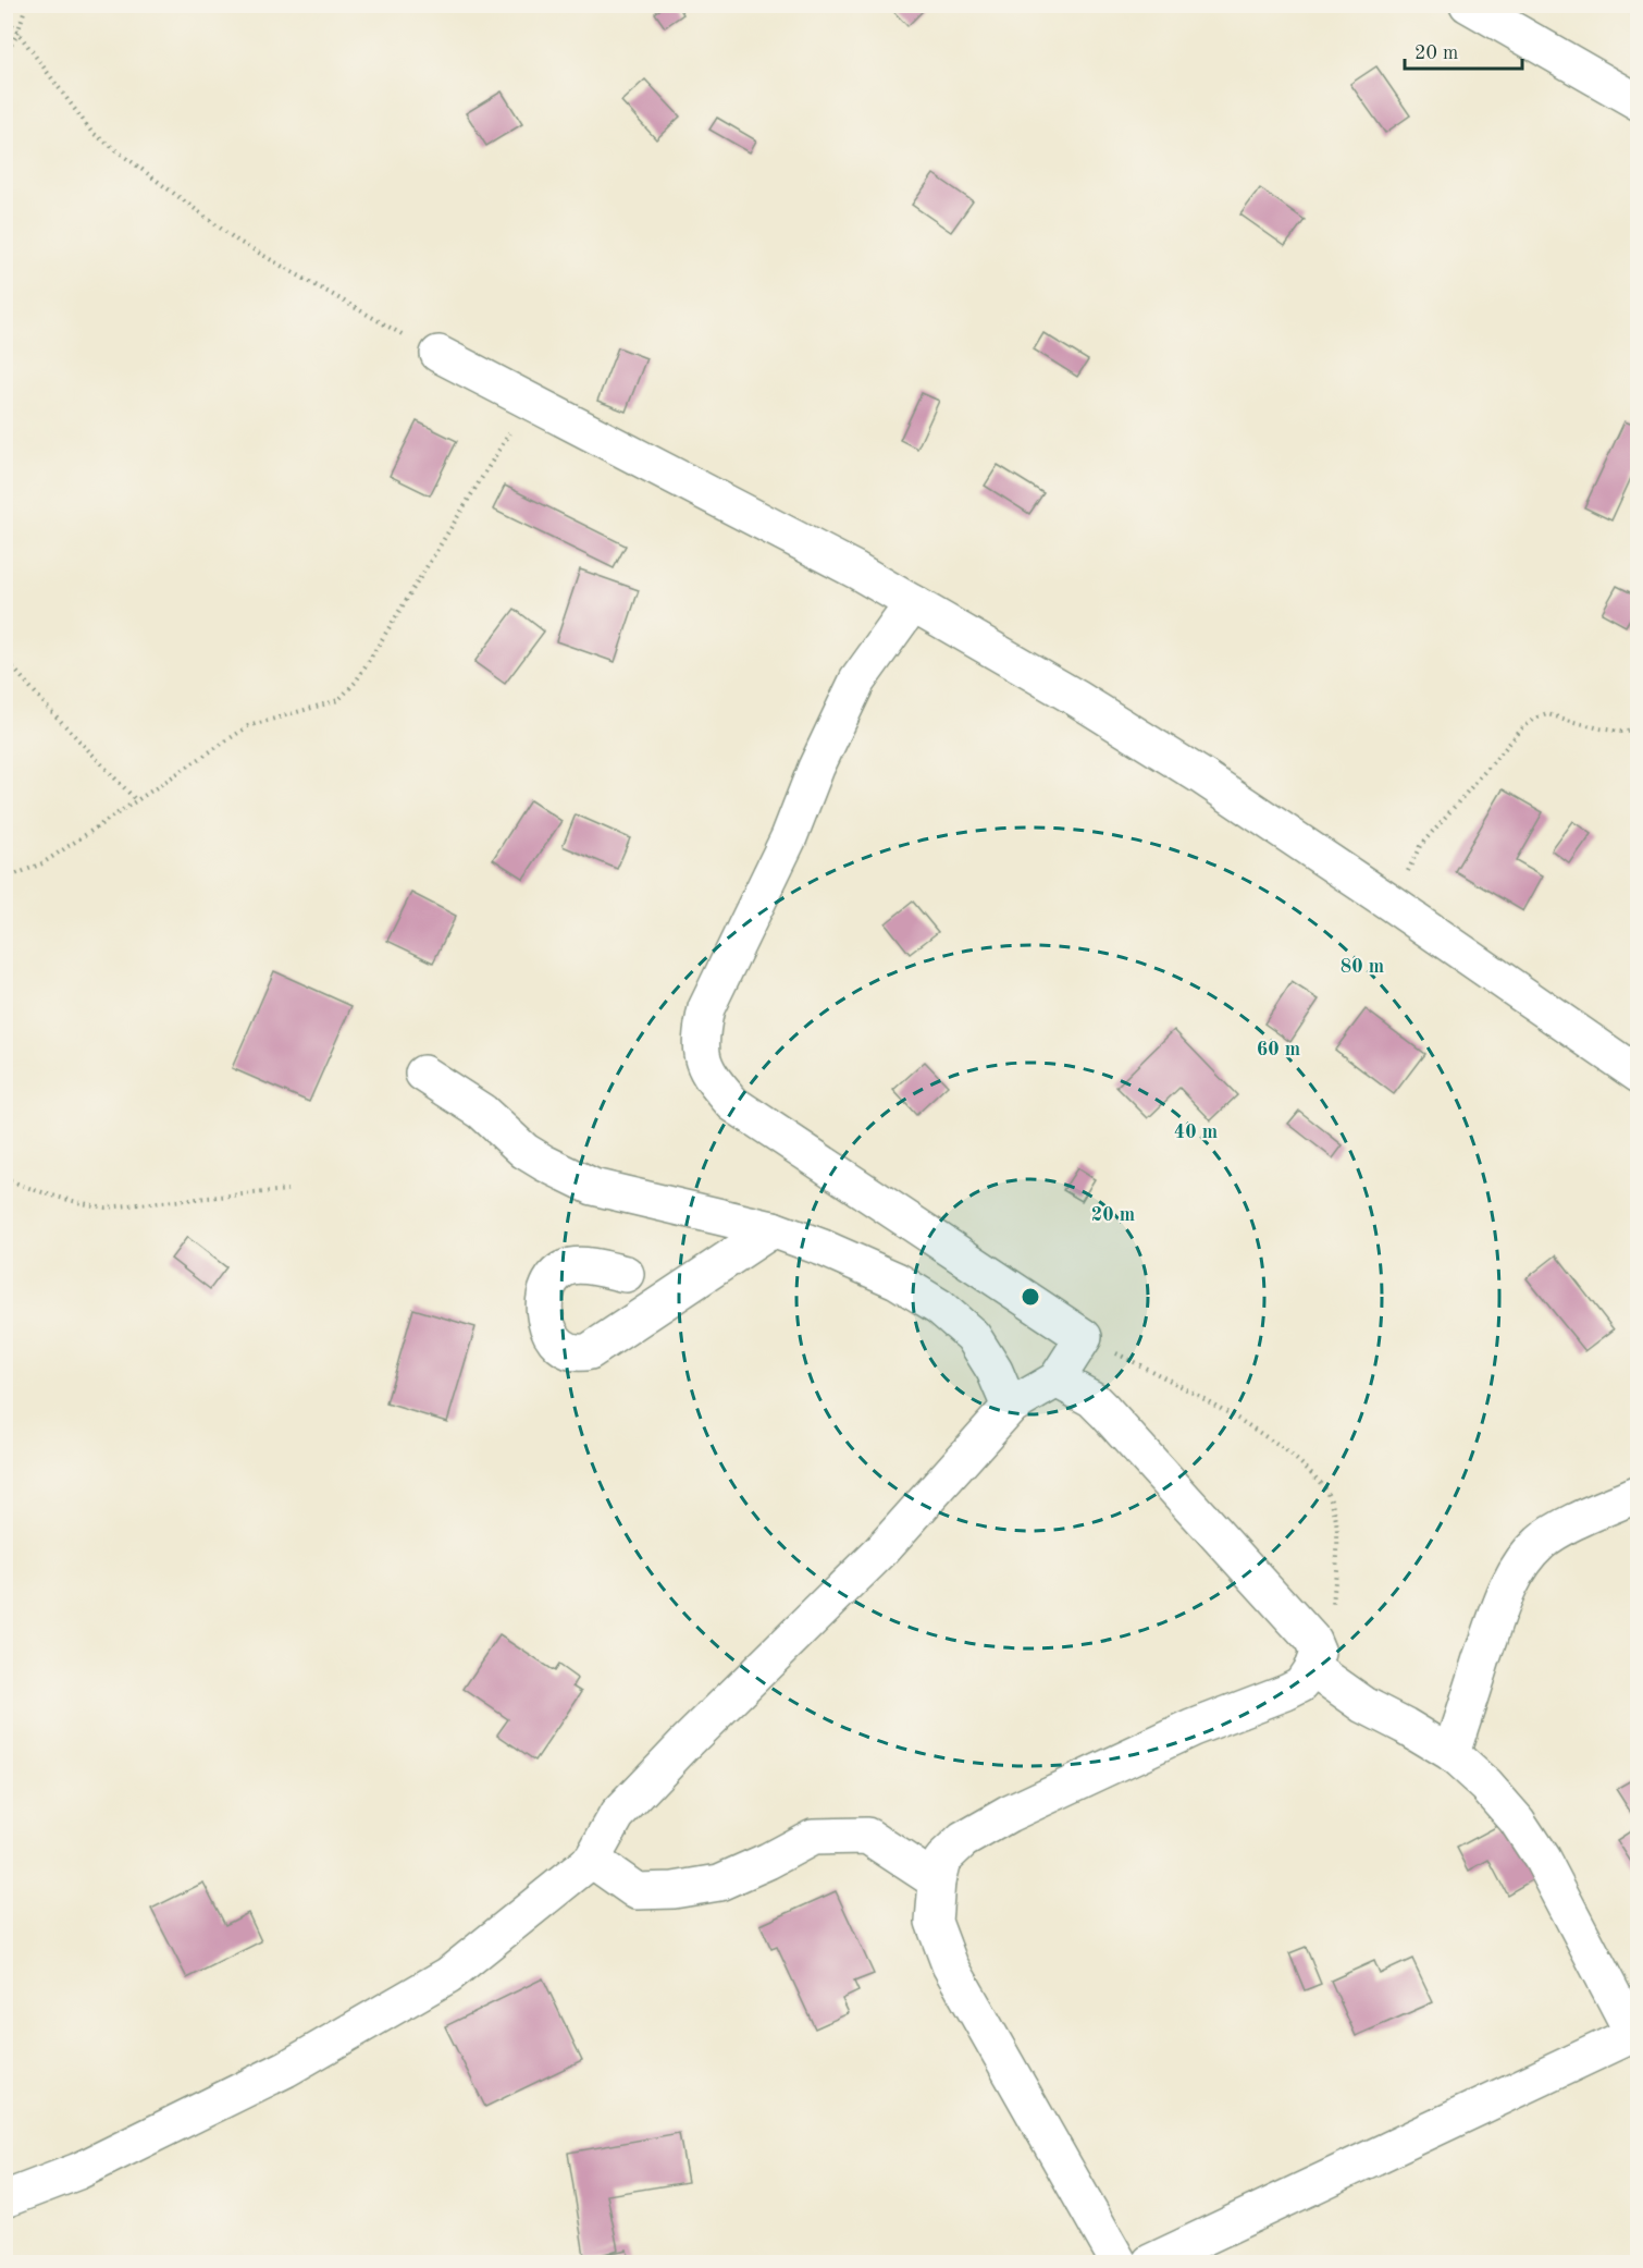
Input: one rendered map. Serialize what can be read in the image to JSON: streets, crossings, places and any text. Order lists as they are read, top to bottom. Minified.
{"scale_bar":"20 m","rings":["80 m","60 m","40 m","20 m"]}
